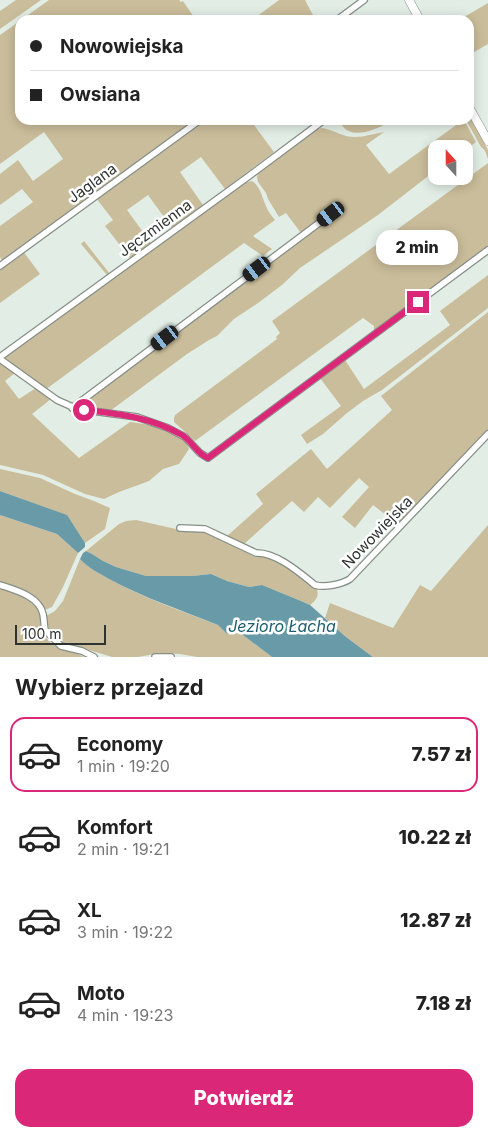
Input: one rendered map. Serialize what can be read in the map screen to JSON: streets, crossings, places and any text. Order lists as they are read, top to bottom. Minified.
{"streets":{"street":["Jaglana","Jęczmienna","Nowowiejska"]},"water":["Jezioro Łacha"],"scale_bar":"100 m","north":"top","page":{"banner":["Nowowiejska","Owsiana"],"bubble":"2 min","scale":"100 m","heading":"Wybierz przejazd","list":[{"name":"Economy","note":"1 min · 19:20","value":"7.57 zł"},{"name":"Komfort","note":"2 min · 19:21","value":"10.22 zł"},{"name":"XL","note":"3 min · 19:22","value":"12.87 zł"},{"name":"Moto","note":"4 min · 19:23","value":"7.18 zł"}],"buttons":"Potwierdź"}}
